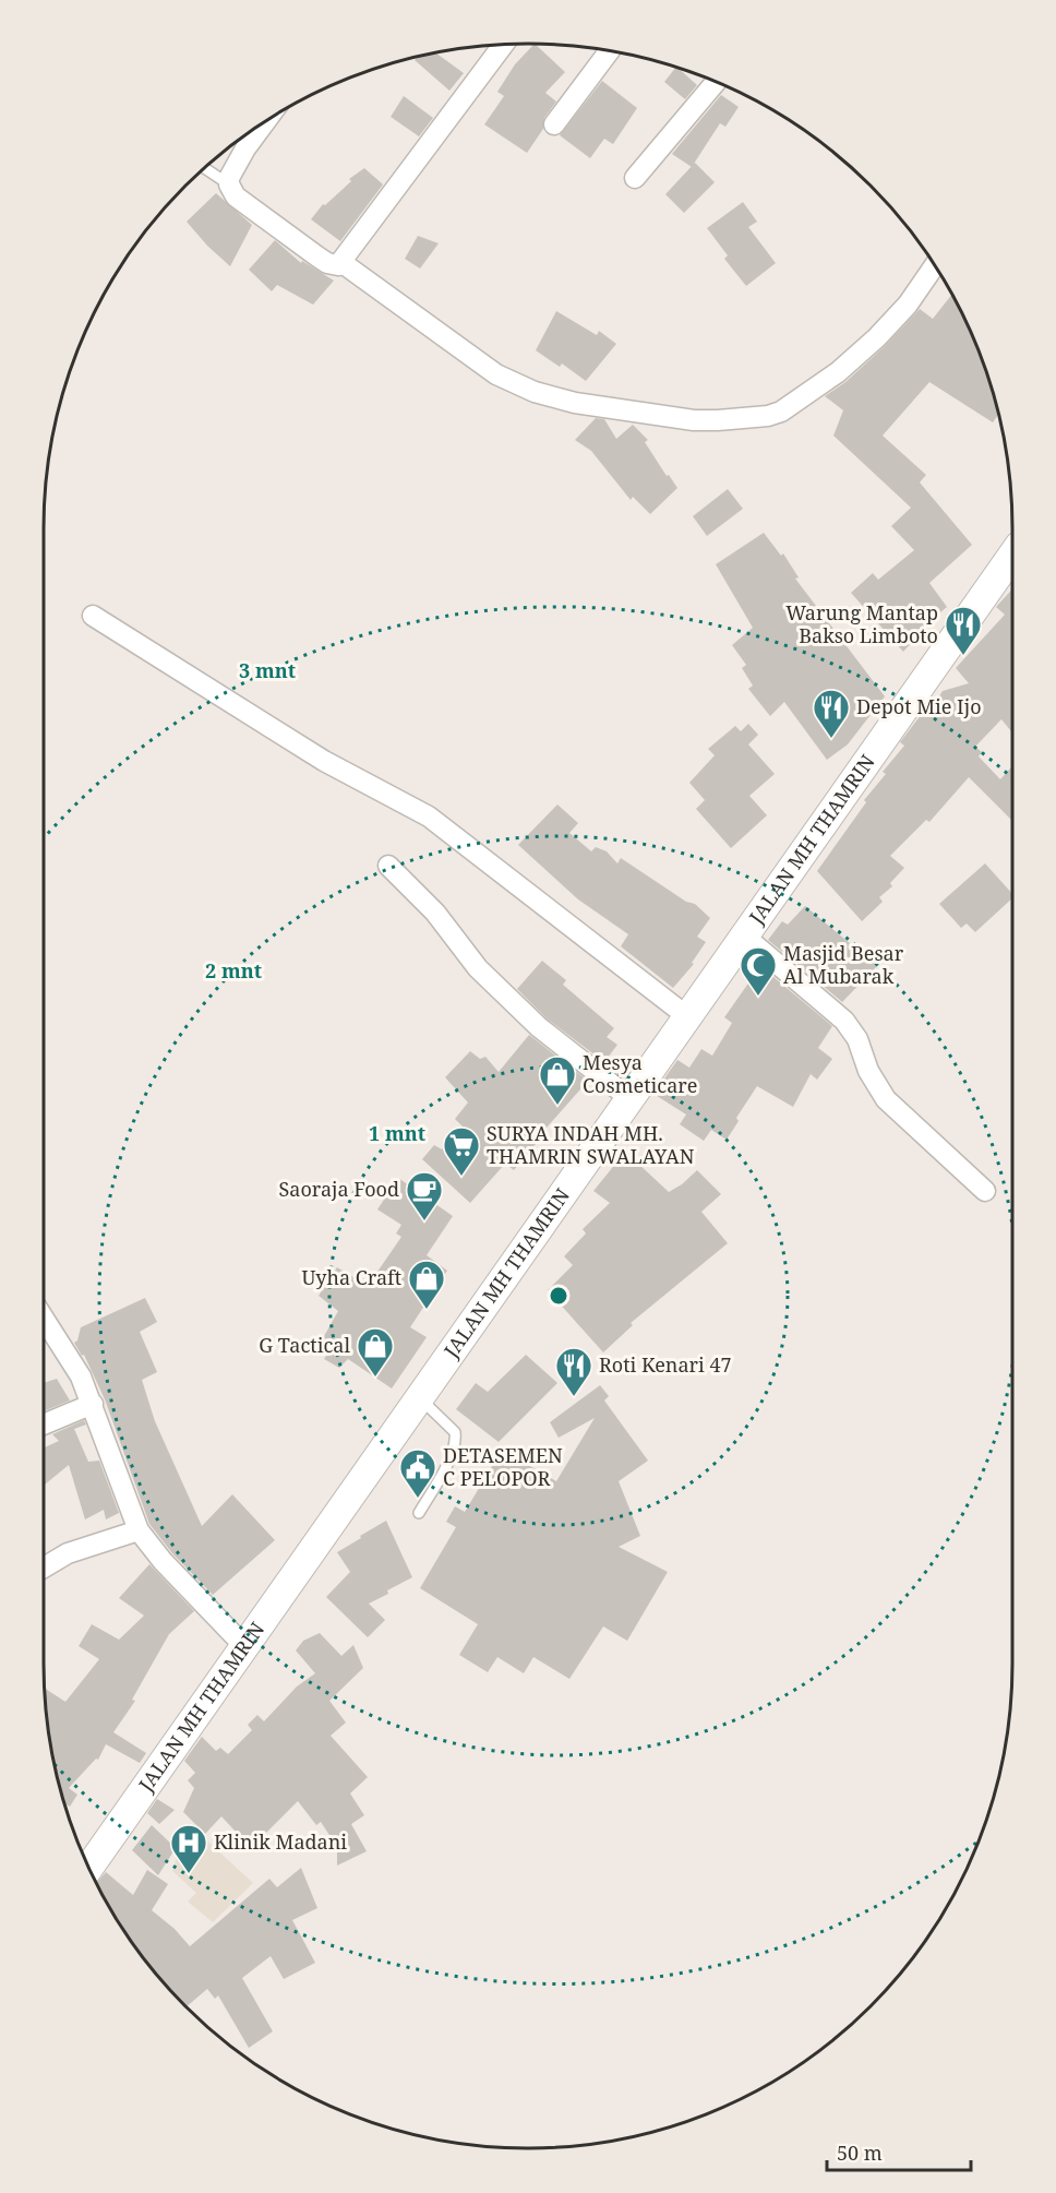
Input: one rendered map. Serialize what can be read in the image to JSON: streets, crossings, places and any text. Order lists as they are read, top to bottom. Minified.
{"streets":{"main road":["JALAN MH THAMRIN"]},"places":{"restaurant":["Warung Mantap Bakso Limboto","Depot Mie Ijo","Roti Kenari 47"],"mosque":["Masjid Besar Al Mubarak"],"shop":["Mesya Cosmeticare","Uyha Craft","G Tactical"],"supermarket":["SURYA INDAH MH. THAMRIN SWALAYAN"],"cafe":["Saoraja Food"],"public building":["DETASEMEN C PELOPOR"],"hospital":["Klinik Madani"]},"scale_bar":"50 m","rings":["3 mnt","2 mnt","1 mnt"]}
